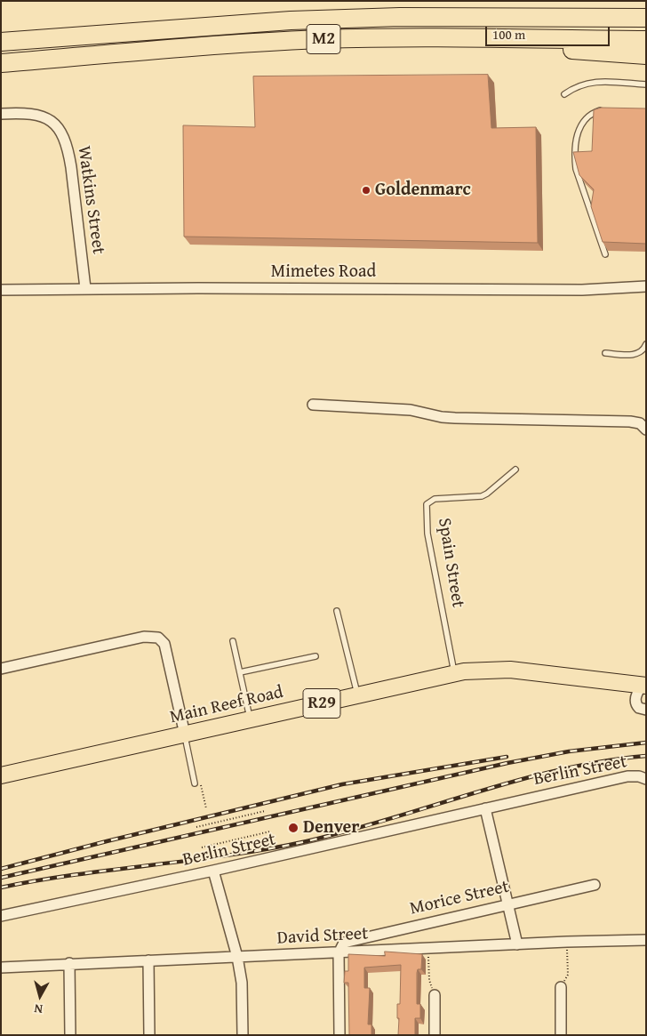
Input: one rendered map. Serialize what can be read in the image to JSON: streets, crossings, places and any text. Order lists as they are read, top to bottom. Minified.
{"streets":{"highway":["M2"],"main road":["R29","Main Reef Road"],"street":["Watkins Street","Mimetes Road","Berlin Street","Morice Street","David Street"],"lane":["Spain Street"]},"crossings":[["Watkins Street","Mimetes Road"],["Spain Street","Main Reef Road"],["Morice Street","David Street"]],"places":["Goldenmarc","Denver"],"scale_bar":"100 m","north":"bottom"}
